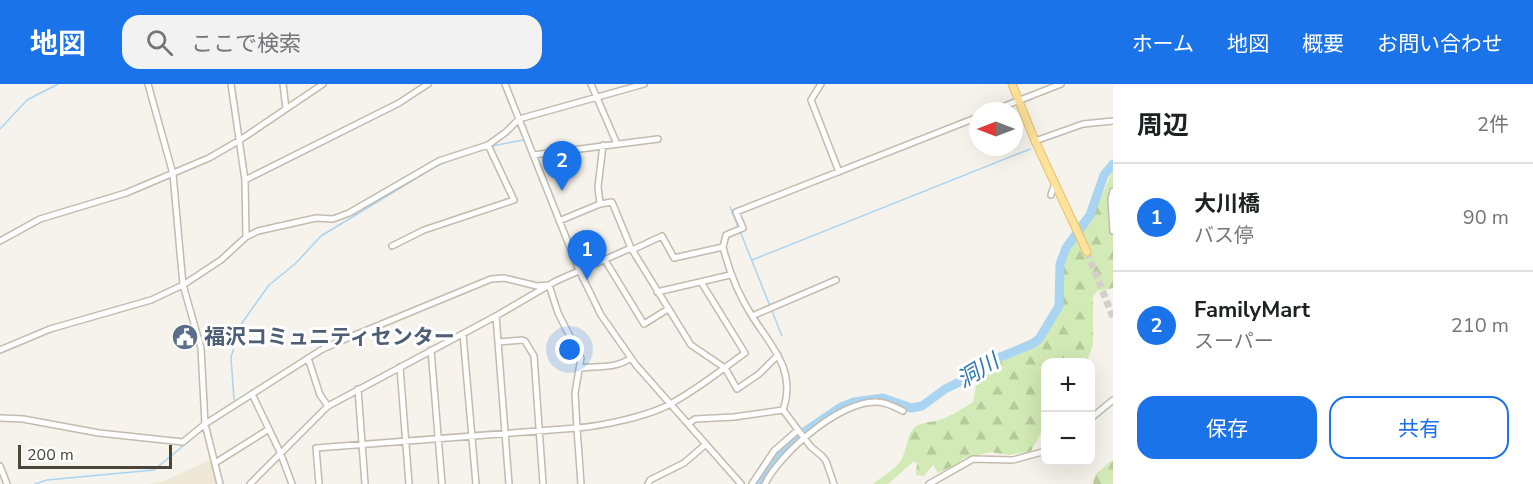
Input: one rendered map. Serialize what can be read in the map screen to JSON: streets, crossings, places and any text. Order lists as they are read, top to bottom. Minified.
{"water":["洞川"],"places":{"public building":["福沢コミュニティセンター"]},"scale_bar":"200 m","north":"left","page":{"header":"地図","search":"ここで検索","nav":["ホーム","地図","概要","お問い合わせ"],"heading":["周辺","2件"],"pins":["2","1"],"list":[{"mark":"1","name":"大川橋","note":"バス停","value":"90 m"},{"mark":"2","name":"FamilyMart","note":"スーパー","value":"210 m"}],"map_buttons":["+","−"],"buttons":["保存","共有"],"scale":"200 m"}}
